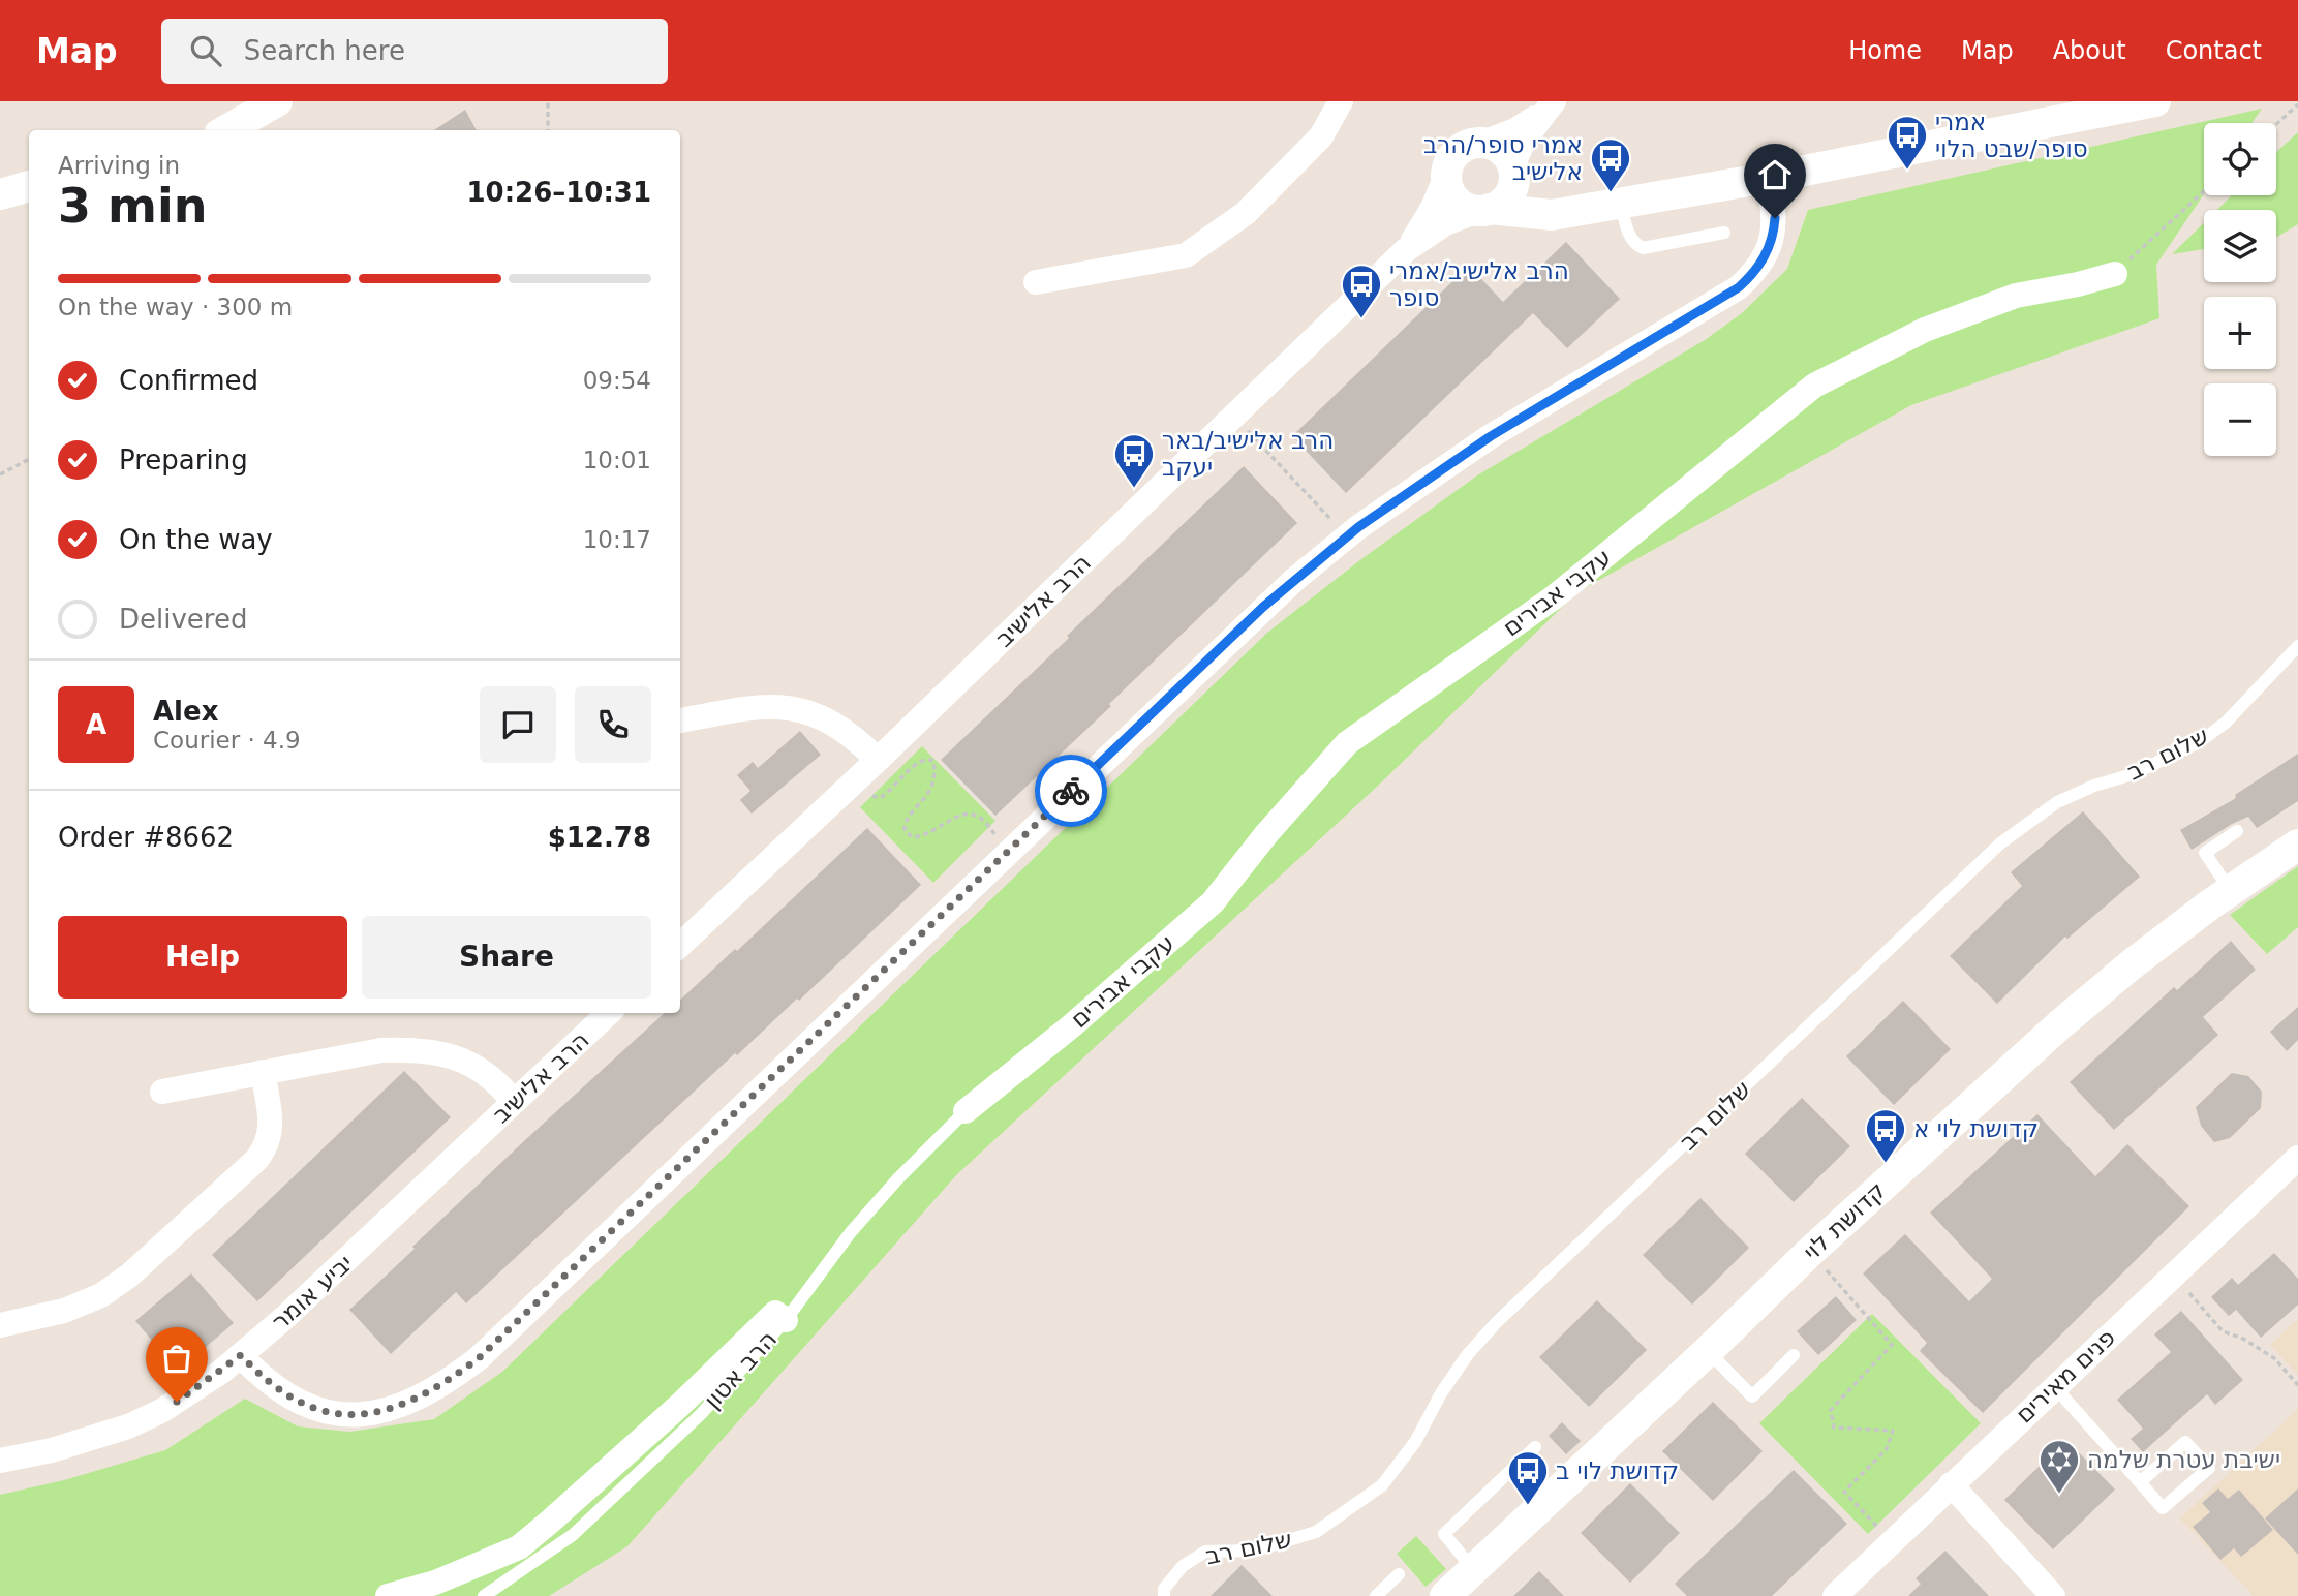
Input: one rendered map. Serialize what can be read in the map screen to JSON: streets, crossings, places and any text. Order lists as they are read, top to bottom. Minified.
{"streets":{"street":["עקבי אבירים","הרב אלישיב","קדושת לוי","יביע אומר","פנים מאירים"],"lane":["שלום רב","הרב אטון"]},"crossings":[["עקבי אבירים","הרב אטון"],["הרב אלישיב","יביע אומר"]],"places":{"bus stop":["אמרי סופר/שבט הלוי","אמרי סופר/הרב אלישיב","הרב אלישיב/אמרי סופר","הרב אלישיב/באר יעקב","קדושת לוי א","קדושת לוי ב"],"synagogue":["ישיבת עטרת שלמה"]},"page":{"header":"Map","search":"Search here","nav":["Home","Map","About","Contact"],"map_buttons":["+","−"],"heading":["3 min","Arriving in","10:26–10:31"],"panel":["Alex","Courier · 4.9","Order #8662","$12.78"],"bar":"On the way · 300 m","list":[["Confirmed","09:54"],["Preparing","10:01"],["On the way","10:17"],"Delivered"],"round":"A","buttons":["Help","Share"]}}
